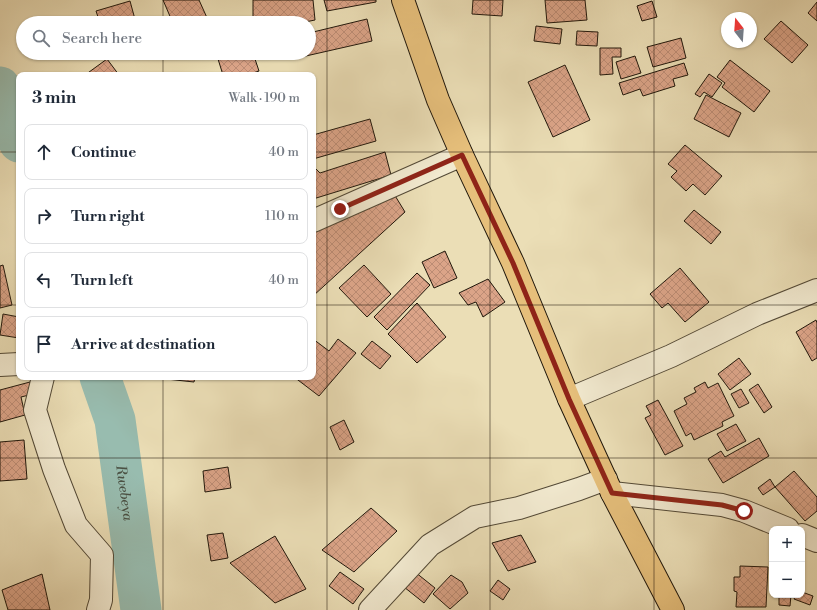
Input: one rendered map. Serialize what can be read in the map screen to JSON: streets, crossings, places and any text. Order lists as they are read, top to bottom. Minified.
{"water":["Rwebeya"],"north":"top","page":{"search":"Search here","heading":["3 min","Walk · 190 m"],"list":[["Continue","40 m"],["Turn right","110 m"],["Turn left","40 m"],"Arrive at destination"],"map_buttons":["+","−"]}}
